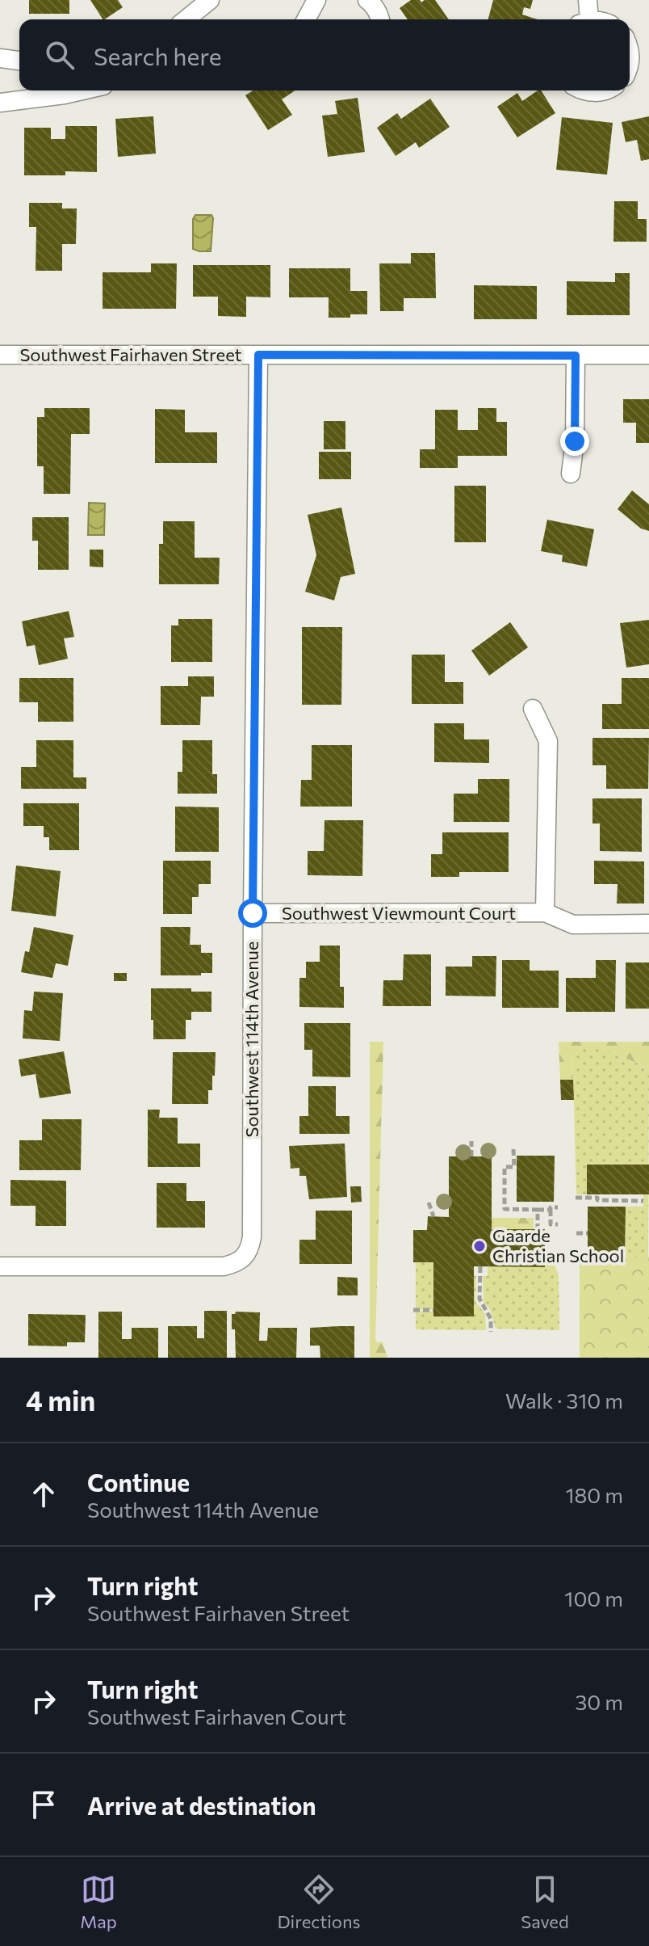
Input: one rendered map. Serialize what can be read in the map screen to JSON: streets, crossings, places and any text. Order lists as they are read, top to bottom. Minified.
{"streets":{"street":["Southwest Fairhaven Street","Southwest Viewmount Court","Southwest 114th Avenue"]},"crossings":[["Southwest Fairhaven Street","Southwest 114th Avenue"],["Southwest Viewmount Court","Southwest 114th Avenue"]],"places":["Gaarde Christian School"],"page":{"search":"Search here","heading":["4 min","Walk · 310 m"],"list":[["Continue","Southwest 114th Avenue","180 m"],["Turn right","Southwest Fairhaven Street","100 m"],["Turn right","Southwest Fairhaven Court","30 m"],"Arrive at destination"],"nav":["Map","Directions","Saved"]}}
